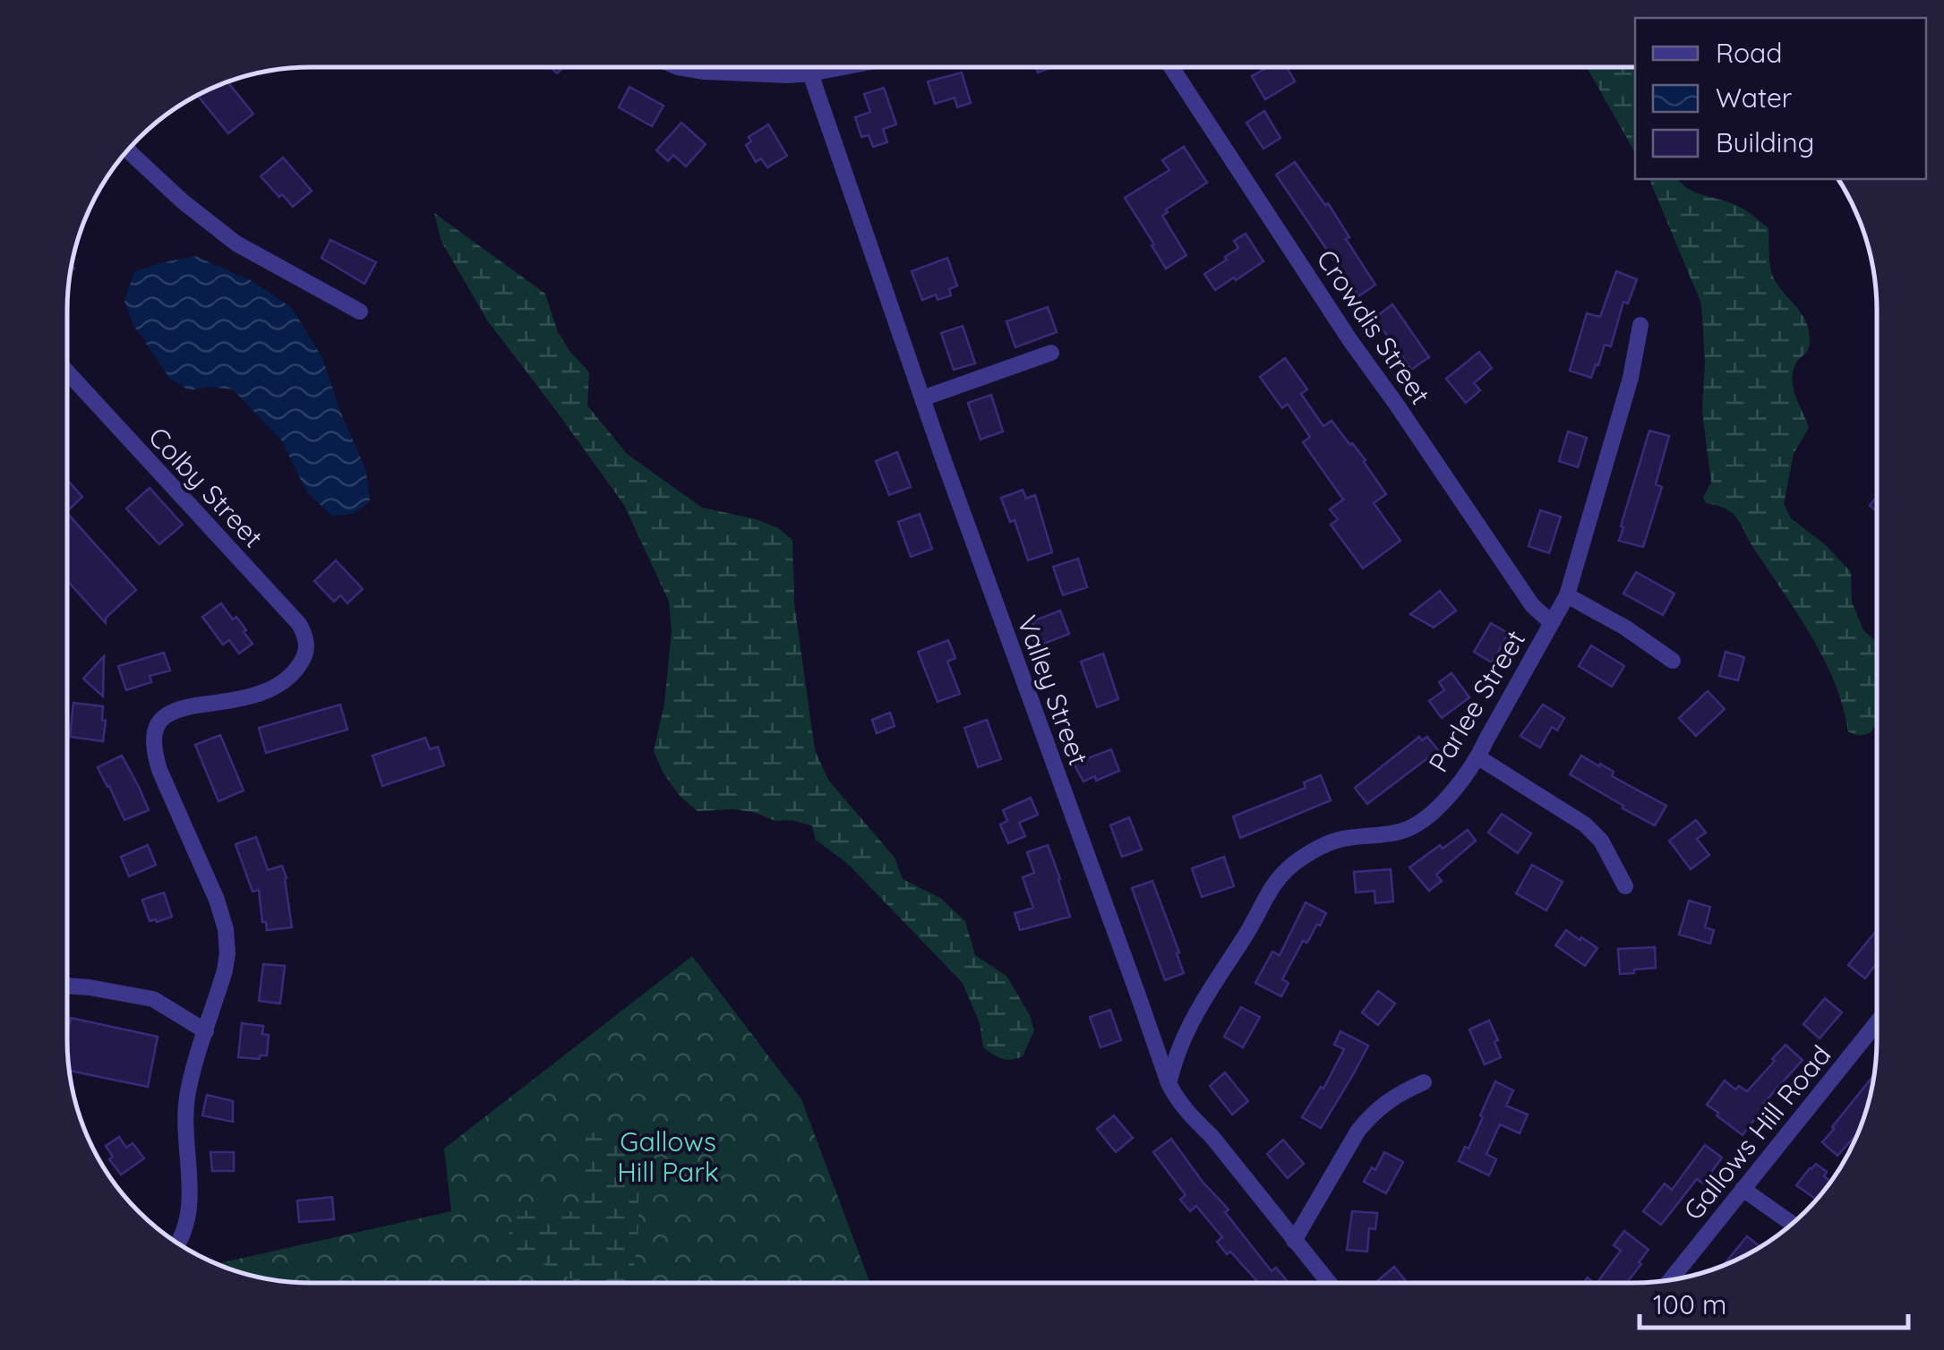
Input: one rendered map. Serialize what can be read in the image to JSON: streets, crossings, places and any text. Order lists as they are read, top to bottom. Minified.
{"streets":{"street":["Crowdis Street","Colby Street","Valley Street","Parlee Street","Gallows Hill Road"]},"crossings":[["Crowdis Street","Parlee Street"],["Valley Street","Parlee Street"]],"parks":["Gallows Hill Park"],"legend":["Road","Water","Building"],"scale_bar":"100 m"}
